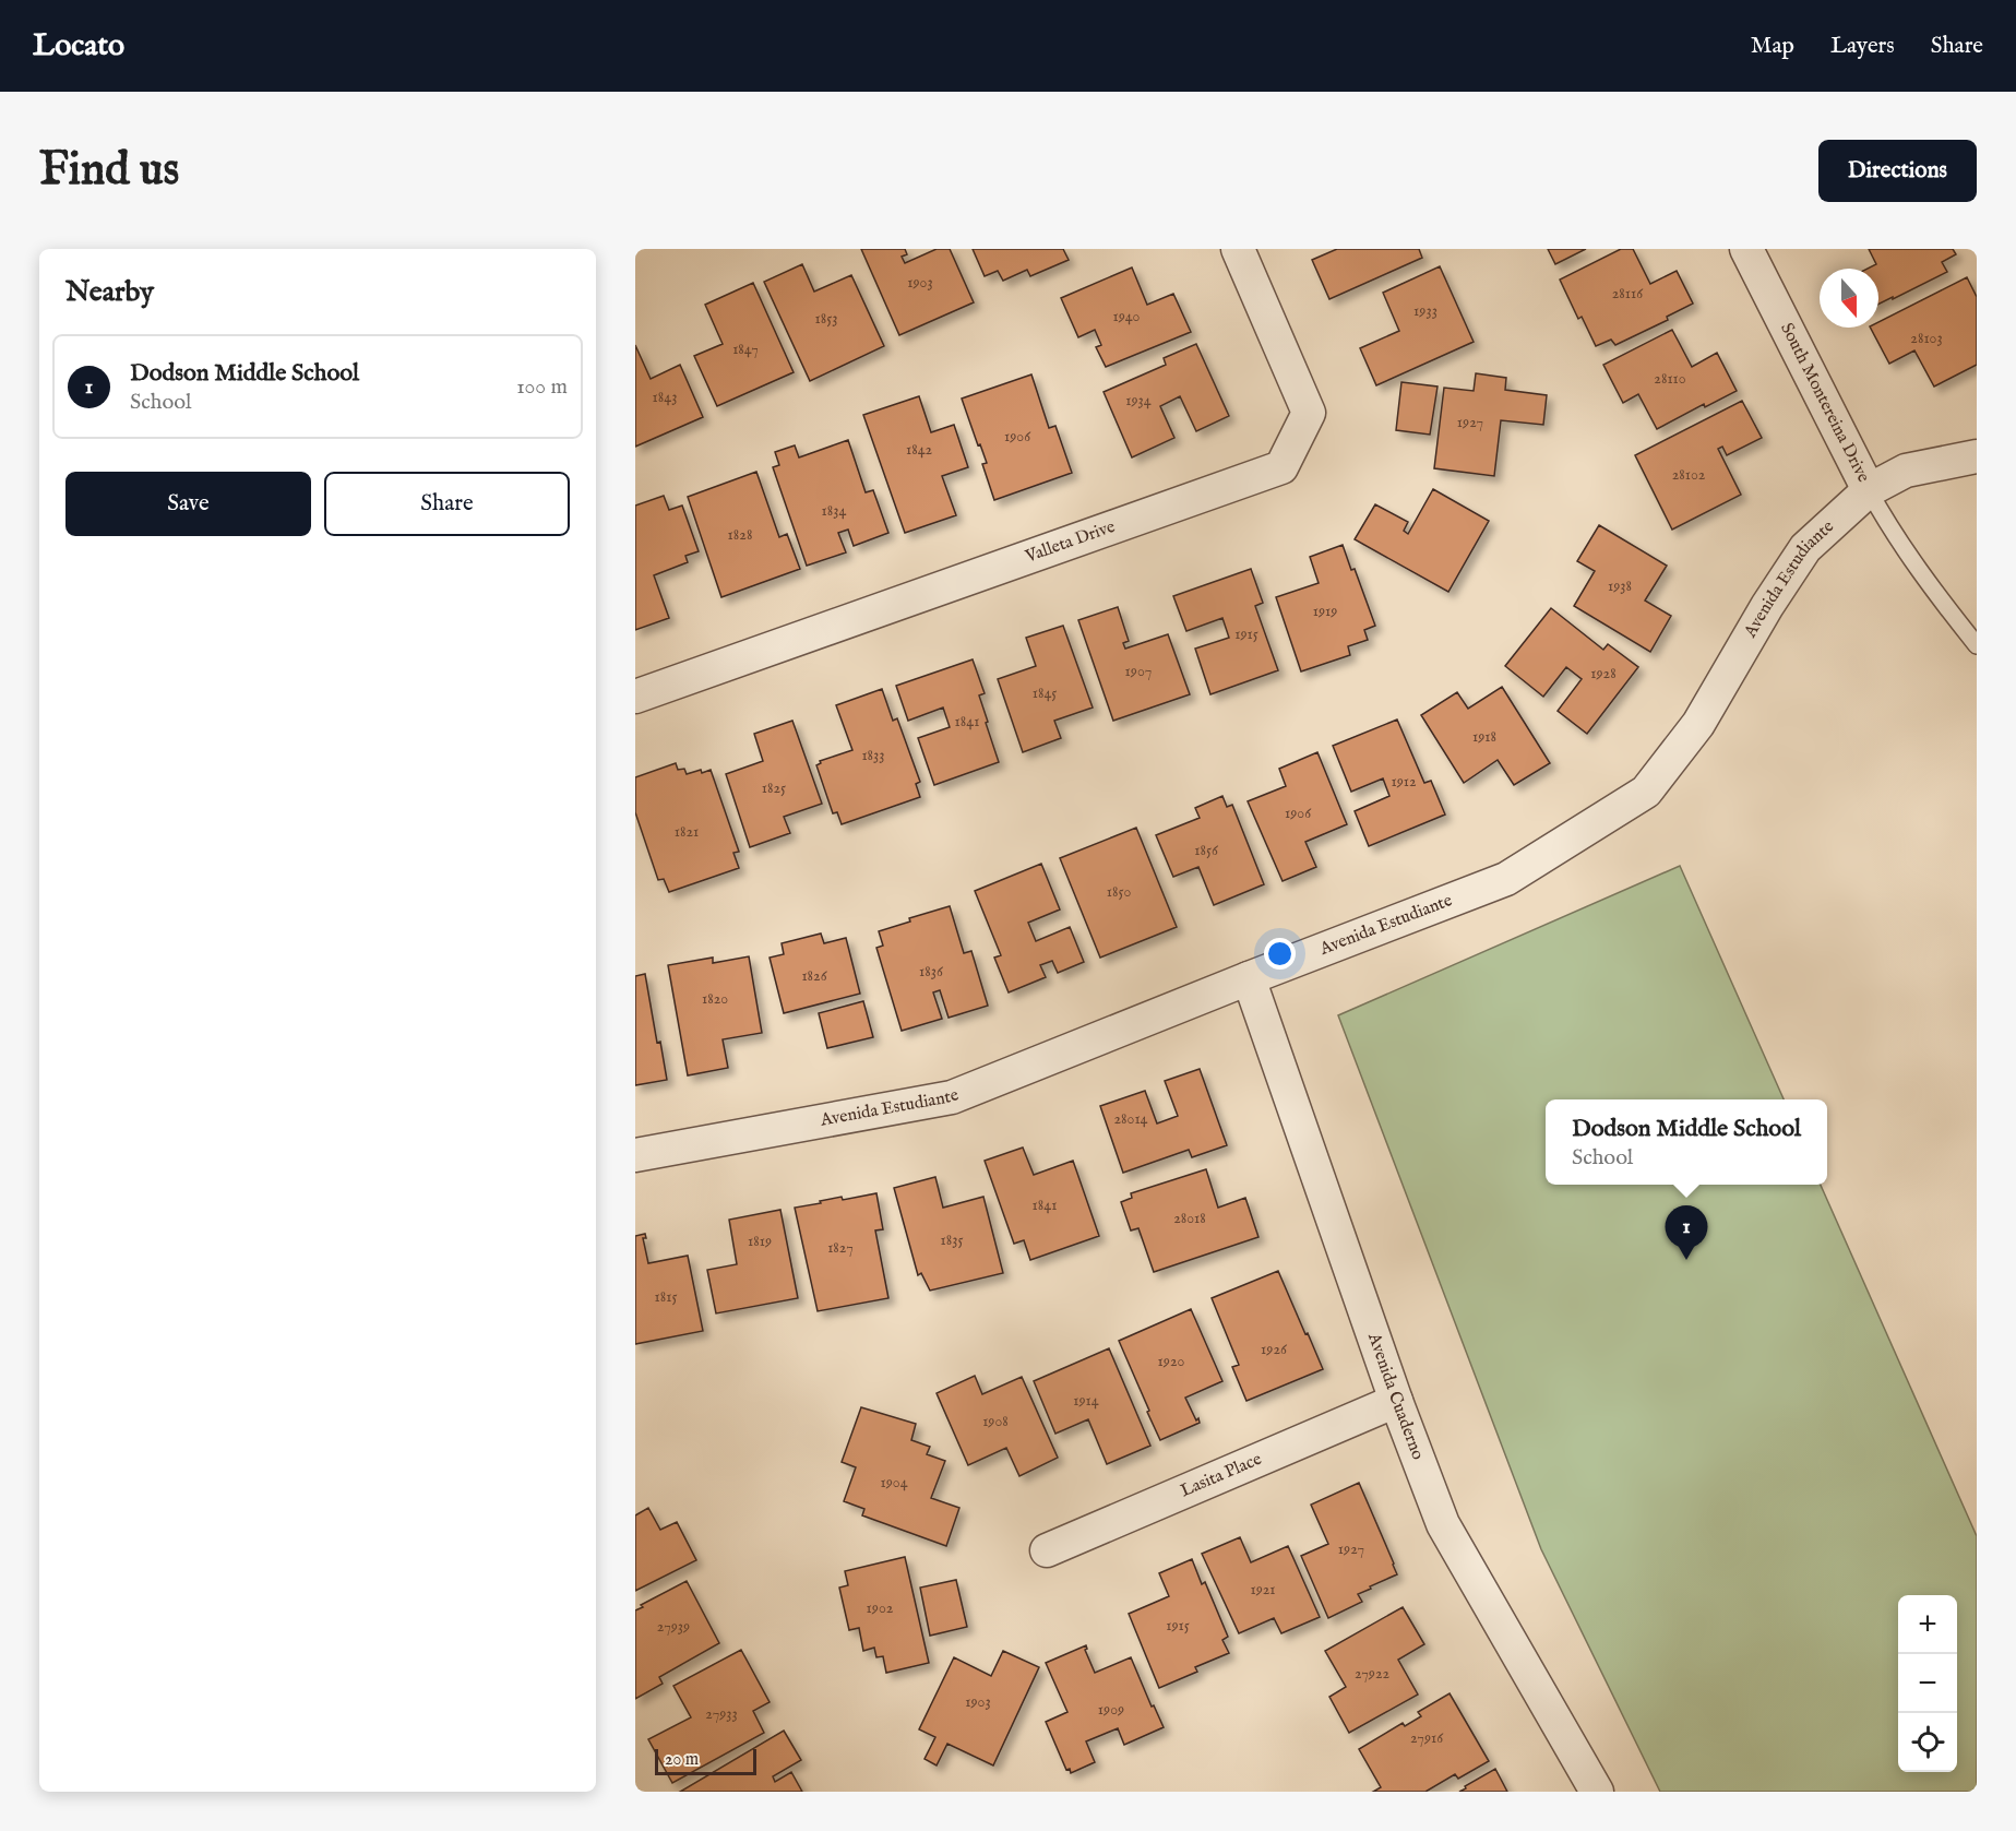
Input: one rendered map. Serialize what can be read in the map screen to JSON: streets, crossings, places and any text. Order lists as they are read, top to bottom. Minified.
{"streets":{"street":["South Montereina Drive","Valleta Drive","Avenida Estudiante","Avenida Cuaderno","Lasita Place"]},"crossings":[["South Montereina Drive","Avenida Estudiante"],["Avenida Estudiante","Avenida Cuaderno"],["Avenida Cuaderno","Lasita Place"]],"house_numbers":["1903","28116","1933","1940","1853","28103","1847","28110","1843","1934","1927","1906","1842","28102","1834","1828","1938","1919","1915","1907","1928","1845","1841","1918","1833","1912","1825","1906","1821","1856","1850","1836","1826","1820","28014","1841","28018","1835","1819","1827","1815","1926","1920","1914","1908","1904","1927","1921","1902","1915","27939","27922","1903","1909","27933","27916"],"scale_bar":"20 m","north":"bottom","page":{"header":"Locato","nav":["Map","Layers","Share"],"buttons":["Directions",["Save","Share"]],"title":"Find us","heading":"Nearby","list":[{"mark":"1","name":"Dodson Middle School","note":"School","value":"100 m"}],"popup":["Dodson Middle School","School"],"pins":"1","map_buttons":["+","−"],"scale":"20 m"}}
